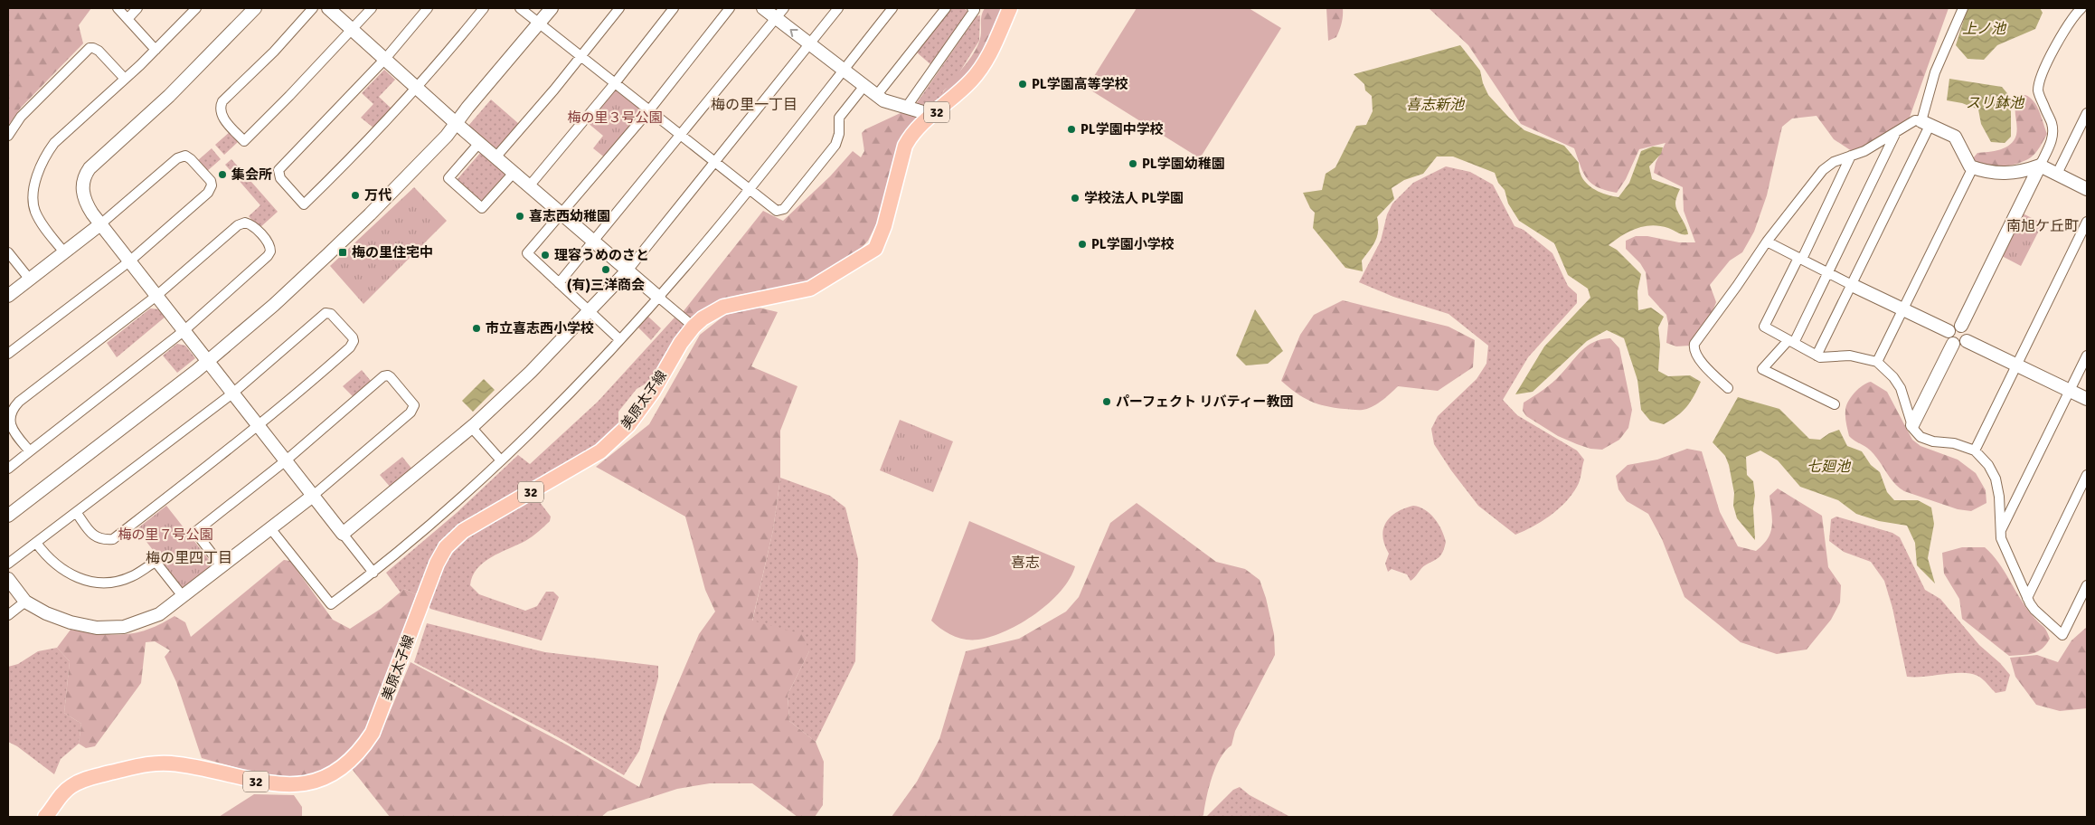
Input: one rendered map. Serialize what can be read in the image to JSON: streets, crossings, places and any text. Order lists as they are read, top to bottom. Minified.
{"streets":{"main road":["32","美原太子線"]},"districts":["梅の里一丁目","南旭ケ丘町","梅の里四丁目","喜志"],"water":["上ノ池","スリ鉢池","喜志新池","七廻池"],"parks":["梅の里３号公園","梅の里７号公園"],"places":{"other":["PL学園高等学校","PL学園中学校","PL学園幼稚園","集会所","万代","学校法人 PL学園","喜志西幼稚園","PL学園小学校","理容うめのさと","(有)三洋商会","市立喜志西小学校","パーフェクト リバティー教団"],"transit":["梅の里住宅中"]}}
